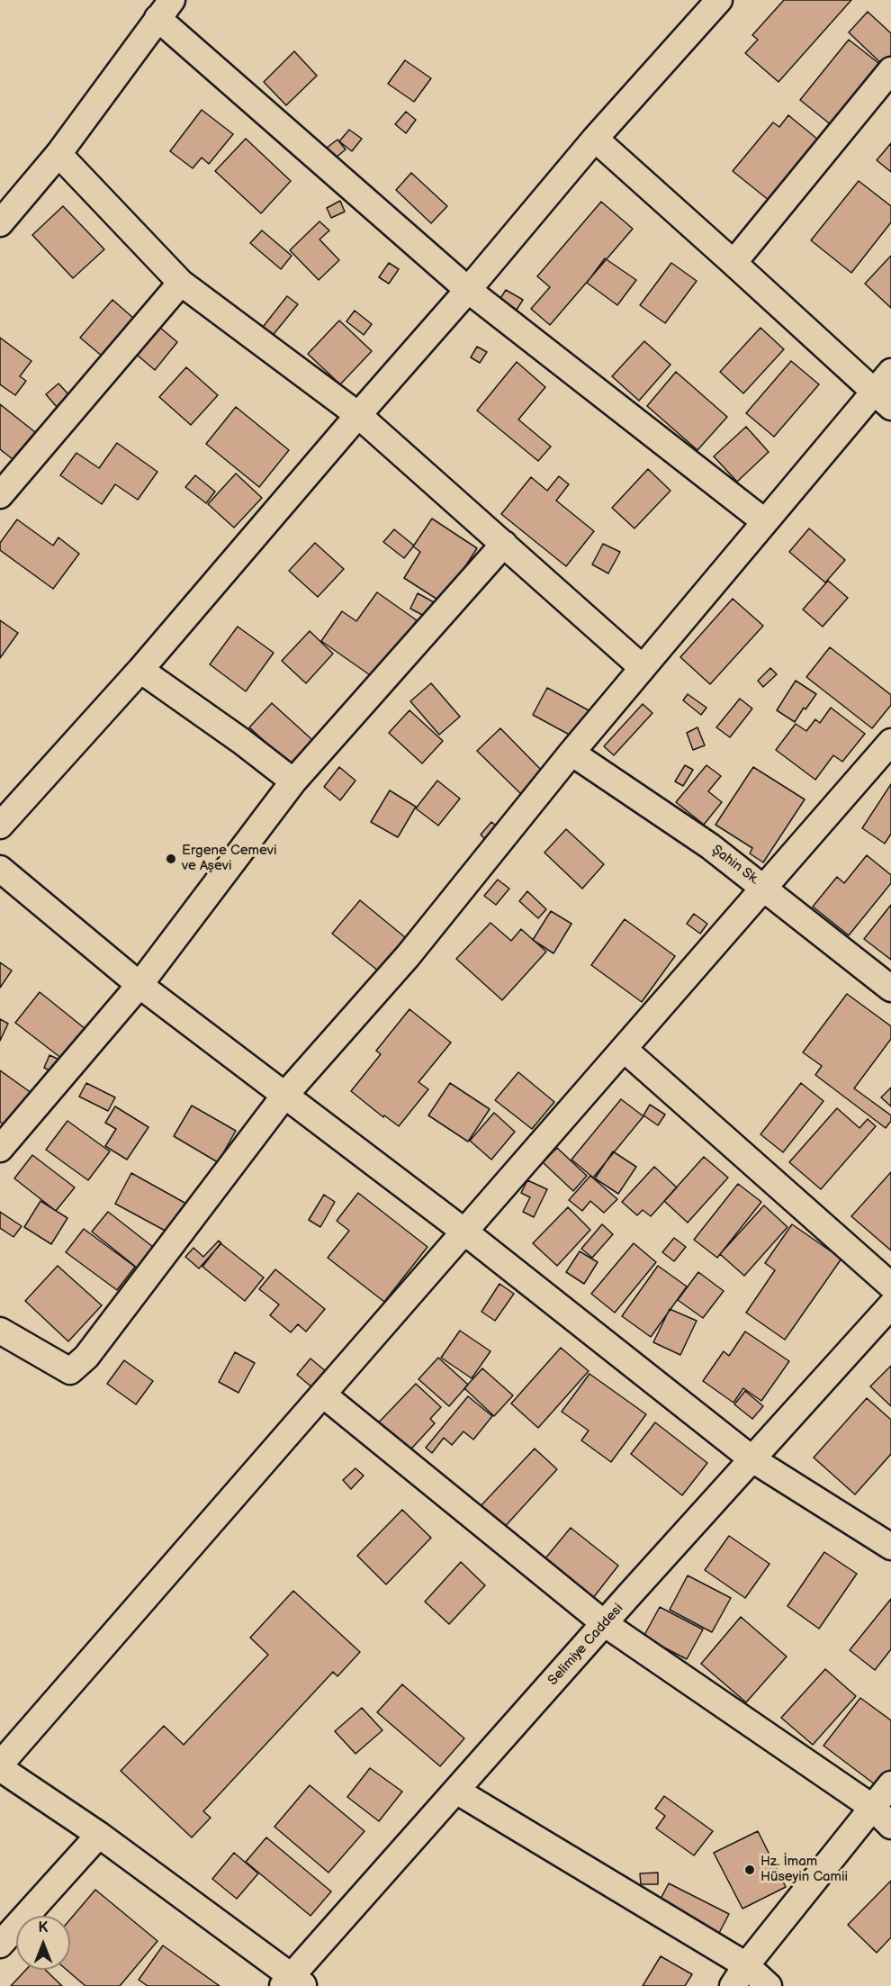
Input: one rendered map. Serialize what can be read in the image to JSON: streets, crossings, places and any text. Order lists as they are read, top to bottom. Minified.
{"streets":{"street":["Şahin Sk.","Selimiye Caddesi"]},"places":["Ergene Cemevi ve Aşevi","Hz. İmam Hüseyin Camii"],"north":"top"}
